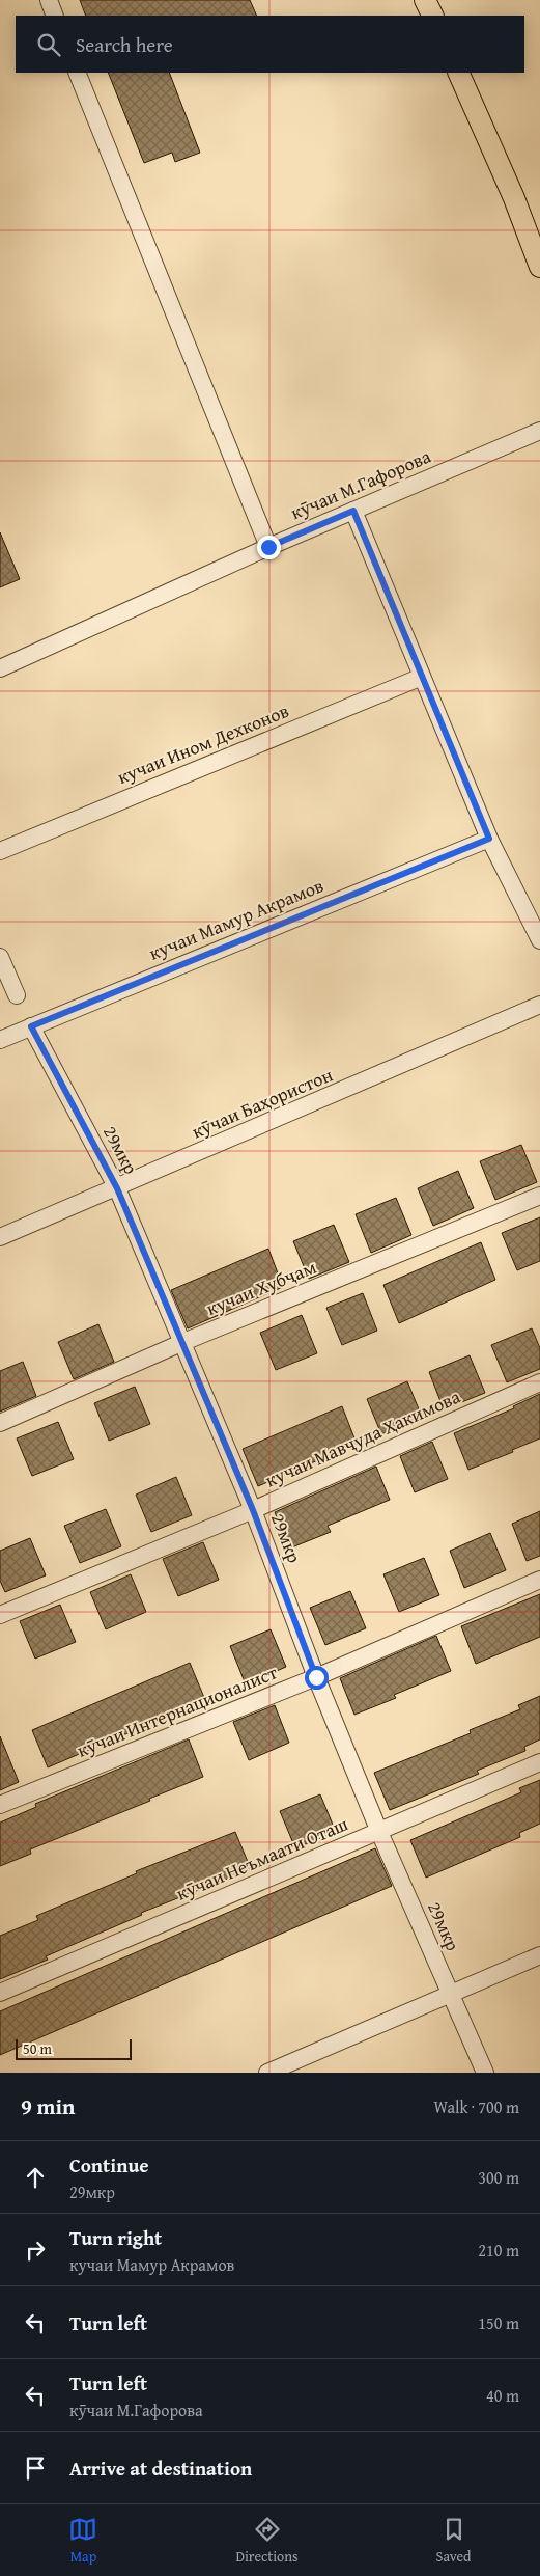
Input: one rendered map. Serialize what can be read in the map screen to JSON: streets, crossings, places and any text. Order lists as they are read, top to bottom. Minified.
{"streets":{"street":["кӯчаи М.Гафорова","кучаи Ином Дехконов","кучаи Мамур Акрамов","кӯчаи Баҳористон","29мкр","кучаи Хубҷам","кучаи Мавҷуда Ҳакимова","кӯчаи Интернационалист","кӯчаи Неъмаати Оташ"]},"crossings":[["кучаи Мамур Акрамов","29мкр"],["кӯчаи Баҳористон","29мкр"],["29мкр","кучаи Хубҷам"],["29мкр","кучаи Мавҷуда Ҳакимова"],["29мкр","кӯчаи Интернационалист"],["29мкр","кӯчаи Неъмаати Оташ"]],"scale_bar":"50 m","page":{"search":"Search here","scale":"50 m","heading":["9 min","Walk · 700 m"],"list":[["Continue","29мкр","300 m"],["Turn right","кучаи Мамур Акрамов","210 m"],["Turn left","150 m"],["Turn left","кӯчаи М.Гафорова","40 m"],"Arrive at destination"],"nav":["Map","Directions","Saved"]}}
